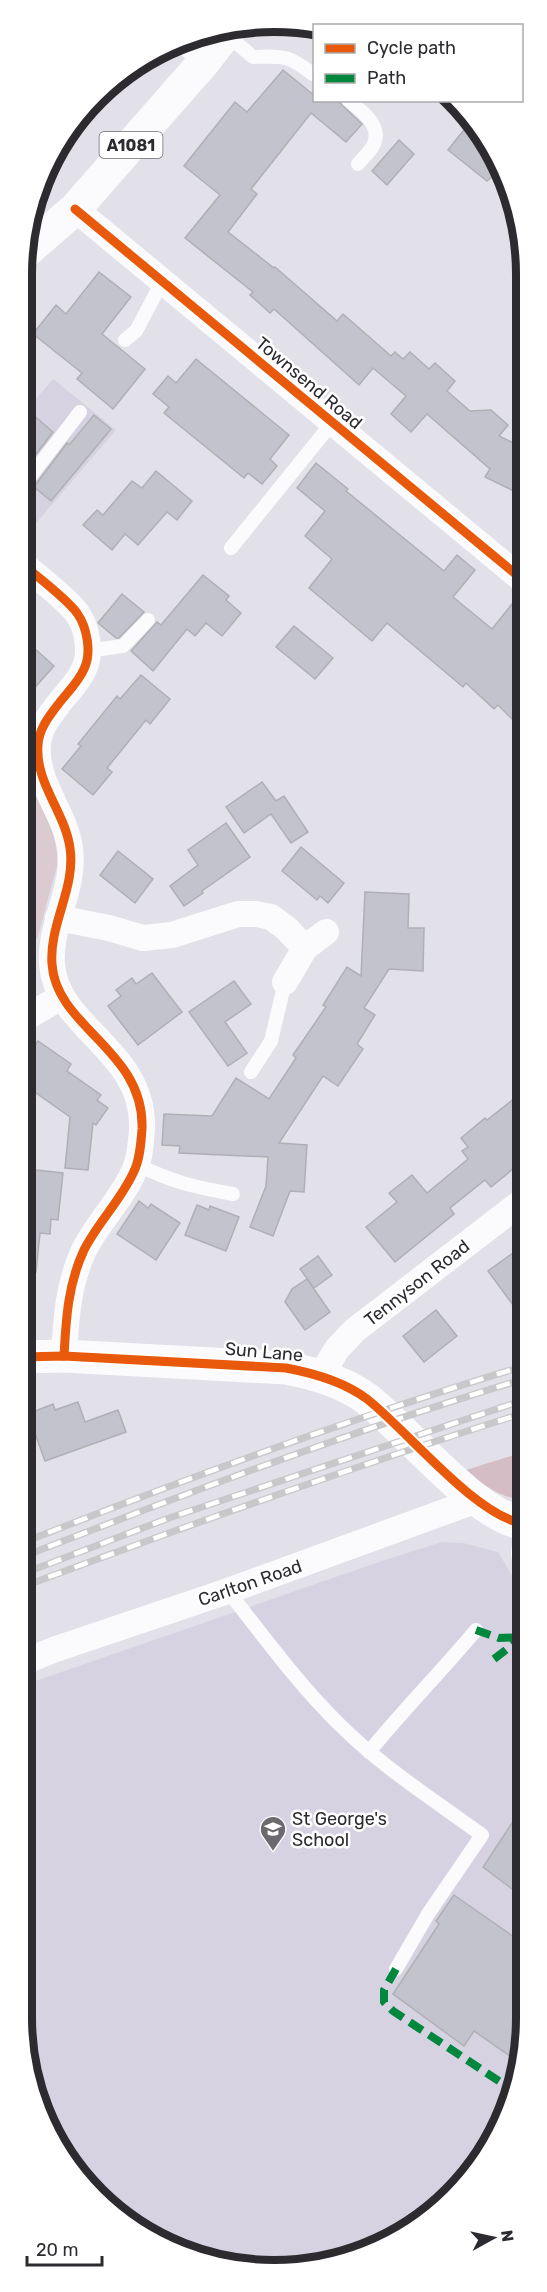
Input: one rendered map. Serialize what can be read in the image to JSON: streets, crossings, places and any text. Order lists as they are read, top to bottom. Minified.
{"streets":{"street":["A1081","Townsend Road","Tennyson Road","Sun Lane","Carlton Road"]},"crossings":[["A1081","Townsend Road"],["Tennyson Road","Sun Lane"],["Sun Lane","Carlton Road"]],"places":{"school or university":["St George's School"]},"legend":["Cycle path","Path"],"scale_bar":"20 m","north":"right"}
